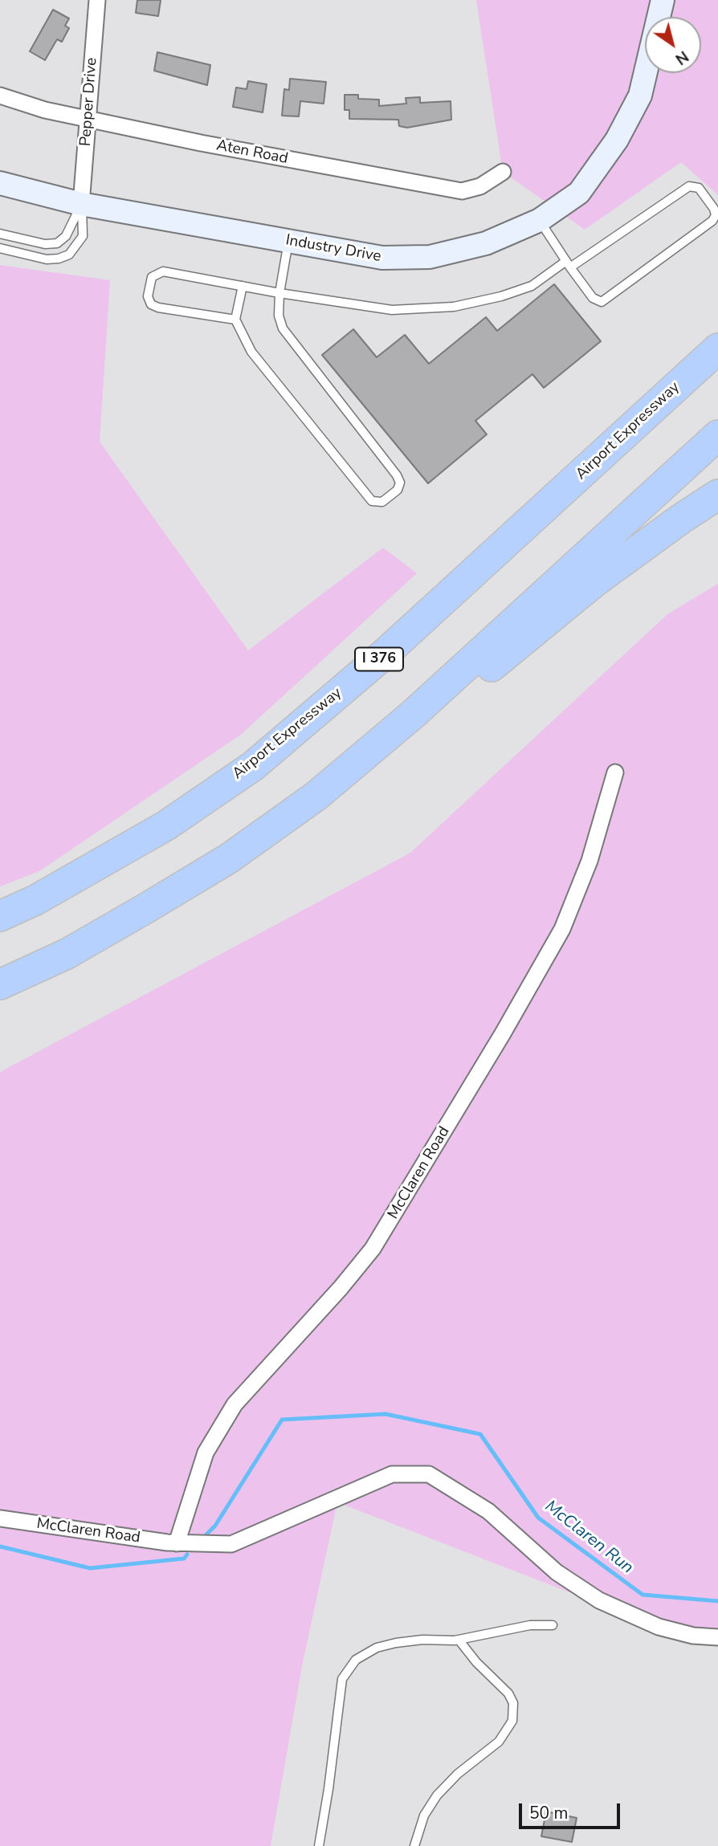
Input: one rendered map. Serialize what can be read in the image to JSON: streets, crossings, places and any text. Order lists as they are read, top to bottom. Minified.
{"streets":{"highway":["Airport Expressway","I 376"],"street":["Pepper Drive","Aten Road","Industry Drive","McClaren Road"]},"crossings":[["Pepper Drive","Aten Road"],["Pepper Drive","Industry Drive"]],"water":["McClaren Run"],"scale_bar":"50 m","north":"bottom right"}
